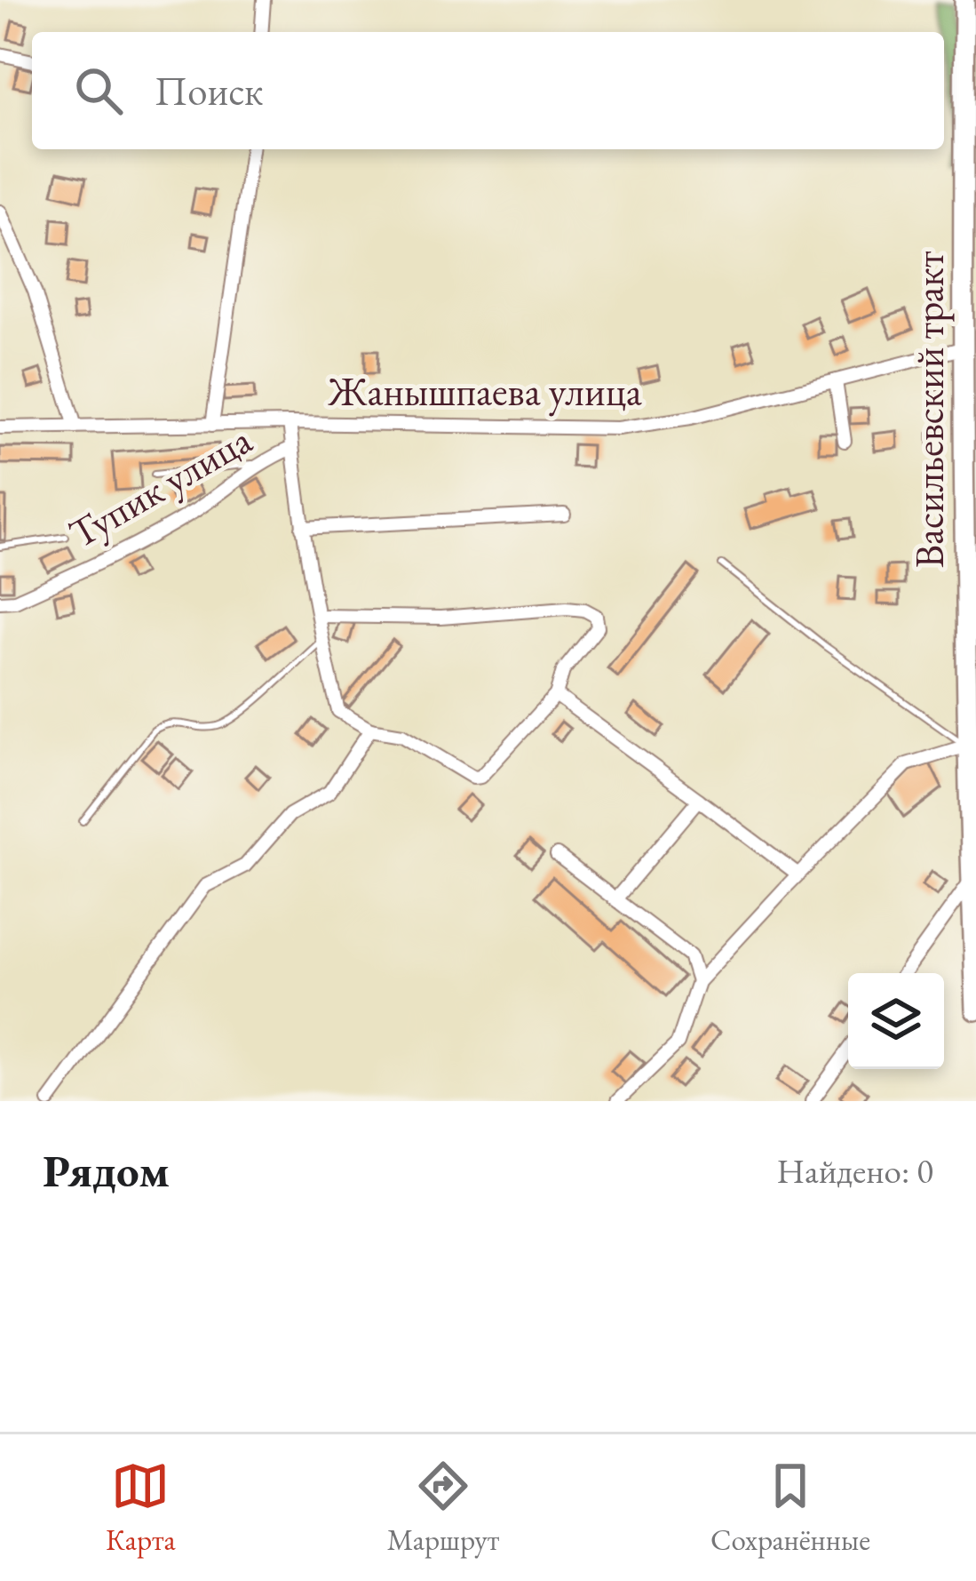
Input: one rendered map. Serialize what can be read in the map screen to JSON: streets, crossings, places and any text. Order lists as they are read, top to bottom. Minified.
{"streets":{"main road":["Васильевский тракт"],"street":["Жанышпаева улица","Тупик улица"]},"crossings":[["Жанышпаева улица","Васильевский тракт"]],"page":{"search":"Поиск","heading":["Рядом","Найдено: 0"],"nav":["Карта","Маршрут","Сохранённые"]}}
